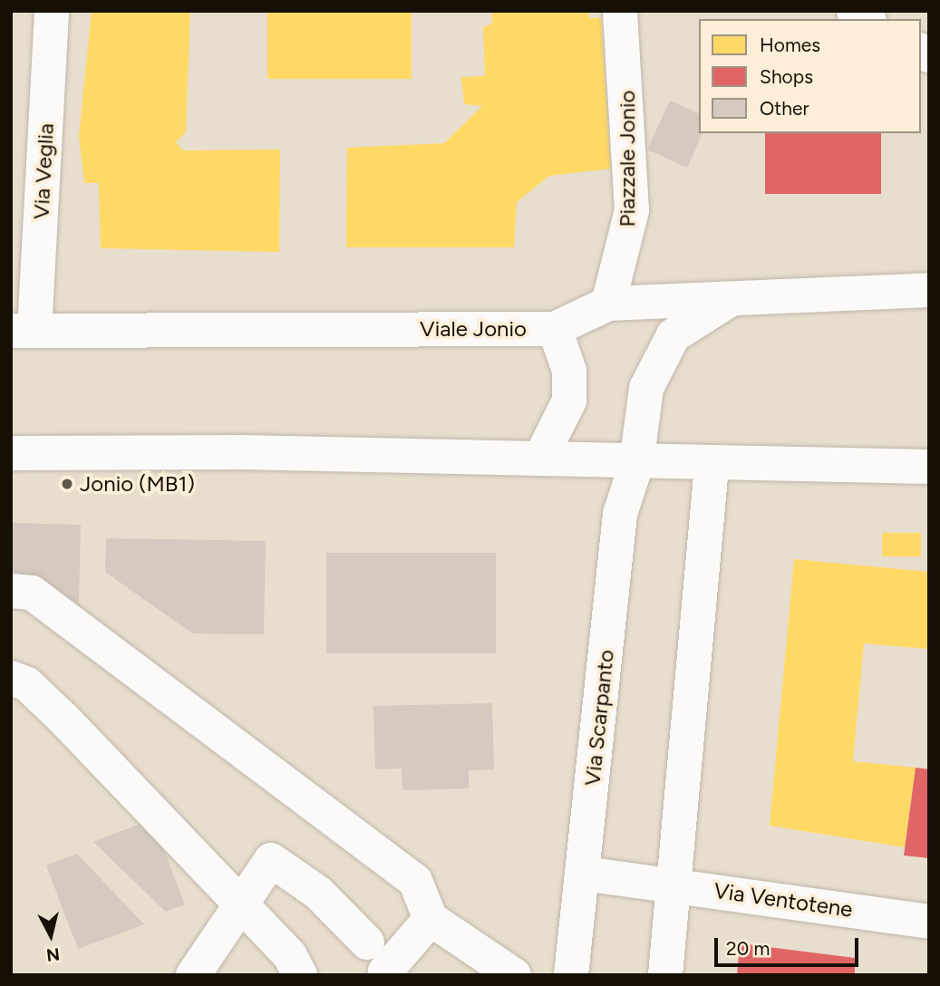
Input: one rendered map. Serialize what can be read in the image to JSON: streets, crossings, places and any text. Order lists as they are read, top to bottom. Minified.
{"streets":{"street":["Piazzale Jonio","Via Veglia","Viale Jonio","Via Scarpanto","Via Ventotene"]},"crossings":[["Piazzale Jonio","Viale Jonio"],["Via Veglia","Viale Jonio"],["Viale Jonio","Via Scarpanto"],["Via Scarpanto","Via Ventotene"]],"places":["Jonio (MB1)"],"legend":["Homes","Shops","Other"],"scale_bar":"20 m","north":"bottom"}
